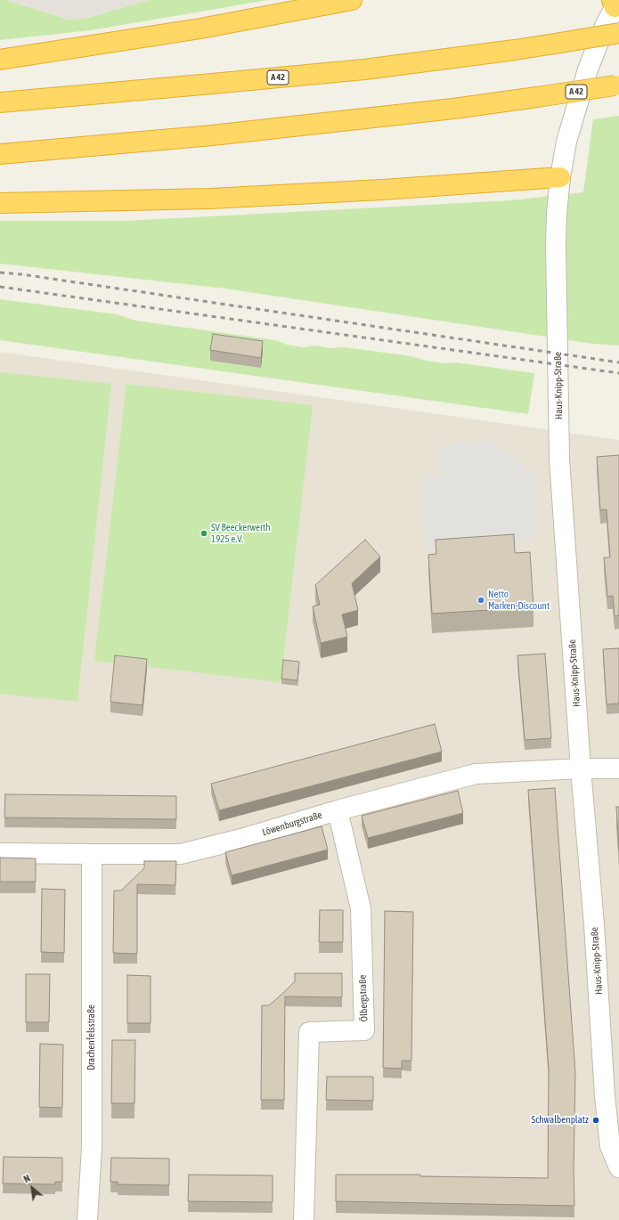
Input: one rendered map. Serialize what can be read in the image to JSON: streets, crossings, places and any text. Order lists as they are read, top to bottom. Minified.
{"streets":{"highway":["A 42"],"street":["Haus-Knipp-Straße","Löwenburgstraße","Ölbergstraße","Drachenfelsstraße"]},"crossings":[["Haus-Knipp-Straße","Löwenburgstraße"],["Löwenburgstraße","Ölbergstraße"],["Löwenburgstraße","Drachenfelsstraße"]],"places":["SV Beeckerwerth 1925 e.V.","Netto Marken-Discount","Schwalbenplatz"],"north":"top left"}
